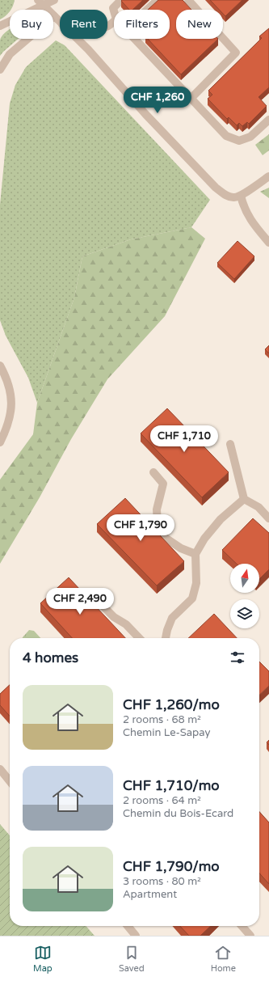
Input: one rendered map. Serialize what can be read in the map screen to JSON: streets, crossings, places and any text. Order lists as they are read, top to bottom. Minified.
{"north":"top","page":{"chip":["Buy","Rent","Filters","New"],"price":["CHF 1,260","CHF 1,710","CHF 1,790","CHF 2,490"],"heading":"4 homes","list":[{"name":"CHF 1,260/mo","note":"2 rooms · 68 m² · Chemin Le-Sapay"},{"name":"CHF 1,710/mo","note":"2 rooms · 64 m² · Chemin du Bois-Ecard"},{"name":"CHF 1,790/mo","note":"3 rooms · 80 m² · Apartment"}],"tabs":["Map","Saved","Home"]}}
